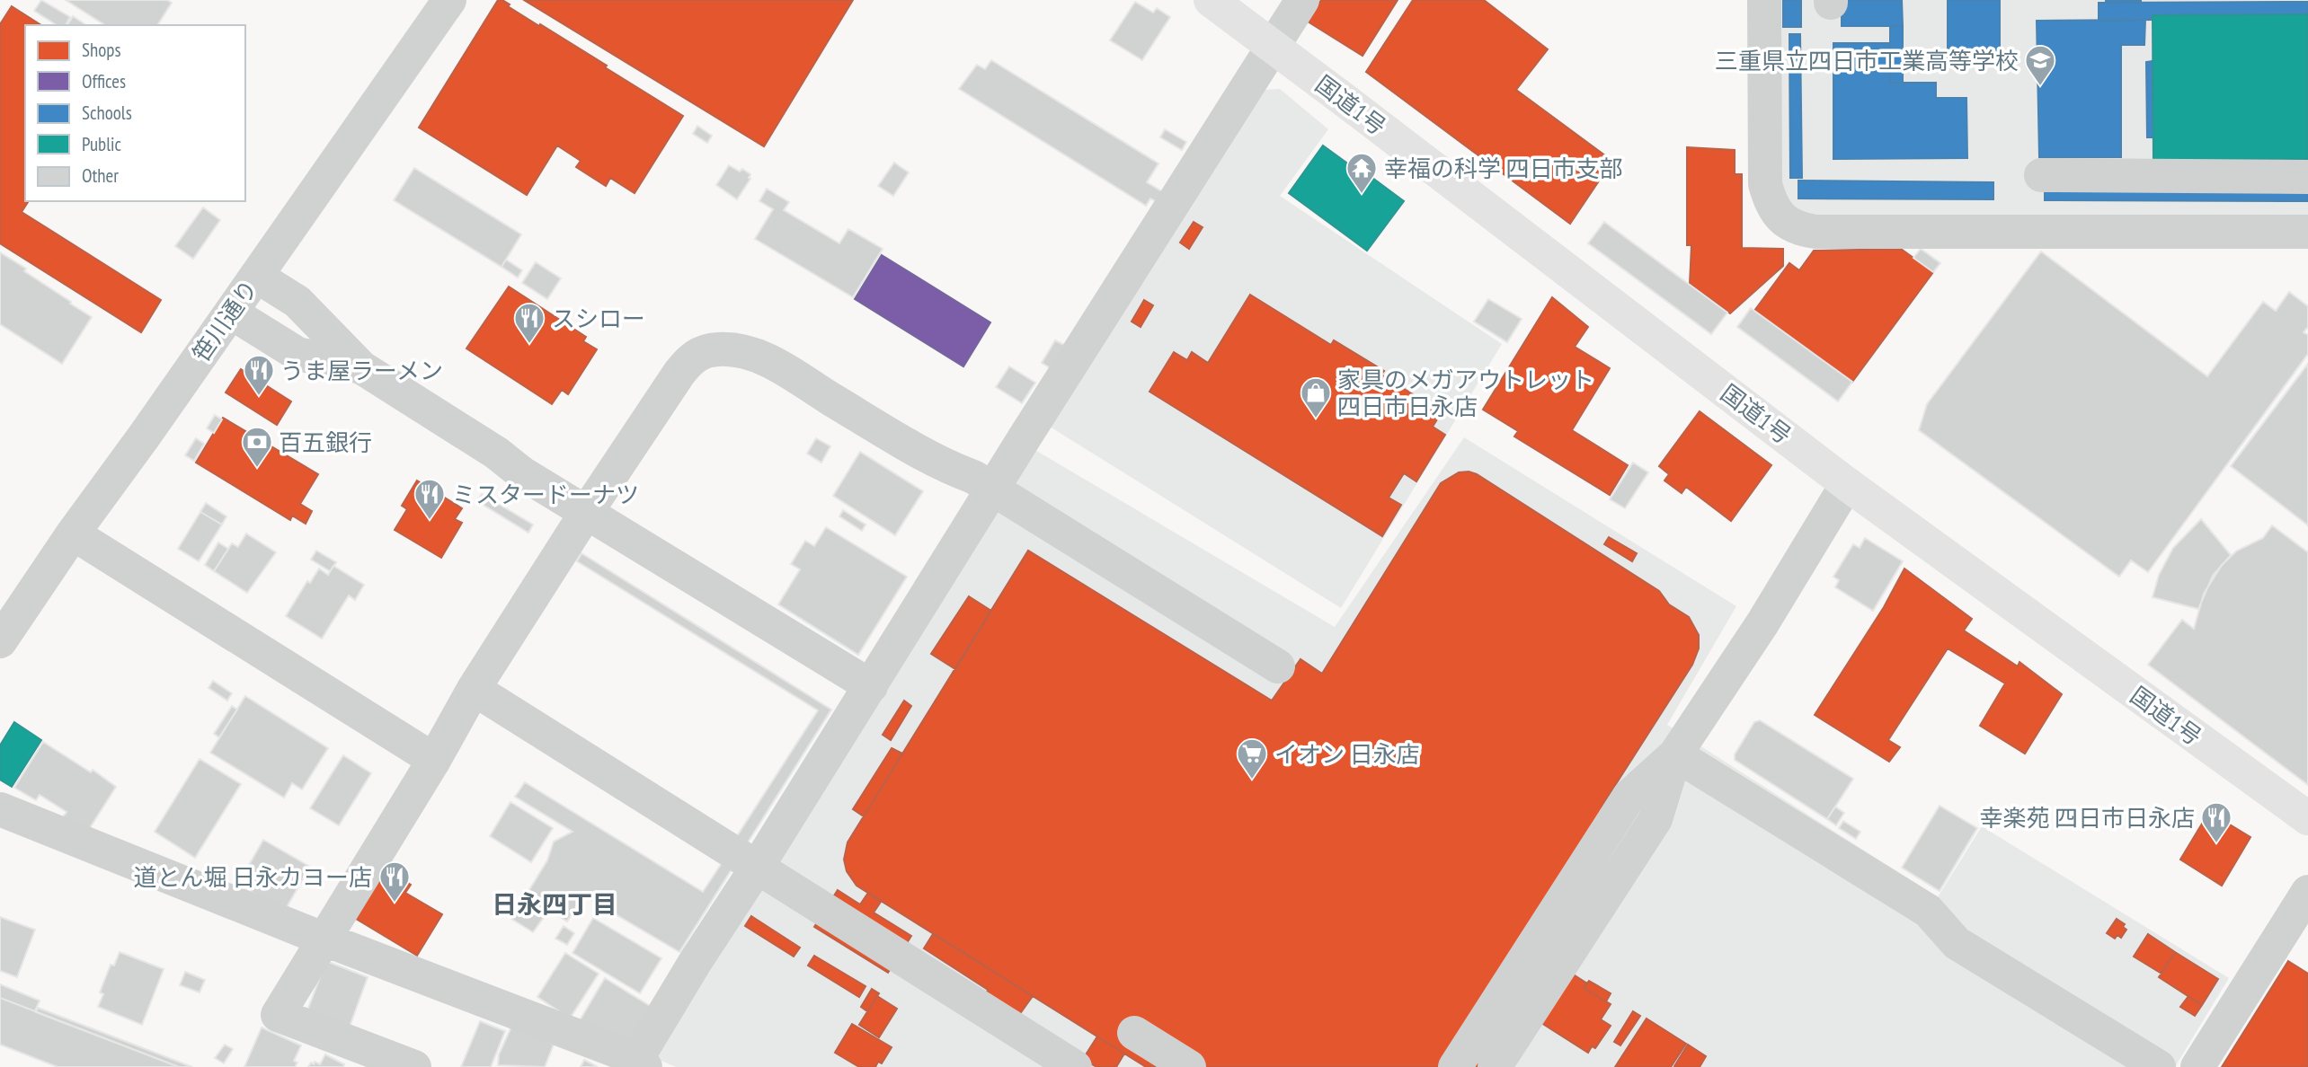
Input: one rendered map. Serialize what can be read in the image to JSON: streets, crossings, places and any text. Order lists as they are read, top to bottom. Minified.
{"streets":{"highway":["国道1号"],"street":["笹川通り"]},"districts":["日永四丁目"],"places":{"school or university":["三重県立四日市工業高等学校"],"temple":["幸福の科学 四日市支部"],"restaurant":["スシロー","うま屋ラーメン","ミスタードーナツ","幸楽苑 四日市日永店","道とん堀 日永カヨー店"],"shop":["家具のメガアウトレット 四日市日永店"],"bank":["百五銀行"],"supermarket":["イオン 日永店"]},"legend":["Shops","Offices","Schools","Public","Other"]}
